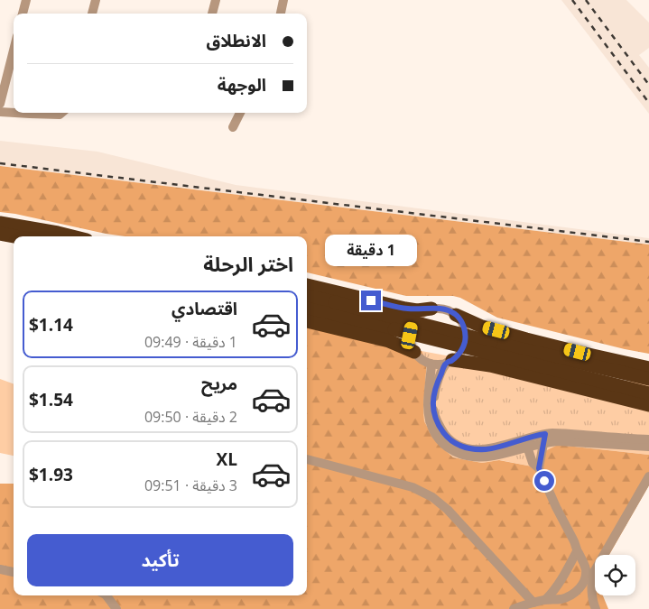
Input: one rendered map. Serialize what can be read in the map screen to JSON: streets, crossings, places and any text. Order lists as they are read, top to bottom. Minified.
{"page":{"banner":["الانطلاق","الوجهة"],"bubble":"1 دقيقة","heading":"اختر الرحلة","list":[{"name":"اقتصادي","note":"1 دقيقة · 09:49","value":"$1.14"},{"name":"مريح","note":"2 دقيقة · 09:50","value":"$1.54"},{"name":"XL","note":"3 دقيقة · 09:51","value":"$1.93"}],"buttons":"تأكيد"}}
